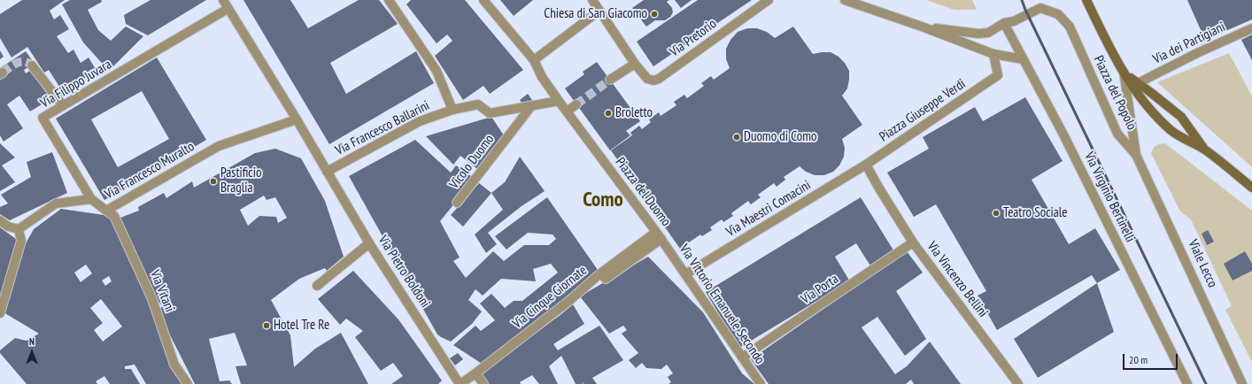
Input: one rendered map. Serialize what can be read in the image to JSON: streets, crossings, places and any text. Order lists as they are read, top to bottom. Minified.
{"streets":{"main road":["Piazza del Popolo"],"street":["Via Pretorio","Via dei Partigiani","Via Filippo Juvara","Piazza Giuseppe Verdi","Via Francesco Ballarini","Vicolo Duomo","Via Francesco Muralto","Piazza del Duomo","Via Virginio Bertinelli","Via Maestri Comacini","Viale Lecco","Via Pietro Boldoni","Via Vincenzo Bellini","Via Porta","Via Vitani","Via Cinque Giornate","Via Vittorio Emanuele Secondo"]},"crossings":[["Via Filippo Juvara","Via Francesco Muralto"],["Via Filippo Juvara","Via Pietro Boldoni"],["Piazza del Popolo","Viale Lecco"],["Piazza Giuseppe Verdi","Via Maestri Comacini"],["Piazza Giuseppe Verdi","Via Vincenzo Bellini"],["Via Francesco Ballarini","Vicolo Duomo"],["Via Francesco Ballarini","Via Pietro Boldoni"],["Via Francesco Muralto","Via Pietro Boldoni"],["Via Francesco Muralto","Via Vitani"],["Piazza del Duomo","Via Cinque Giornate"],["Piazza del Duomo","Via Vittorio Emanuele Secondo"],["Via Maestri Comacini","Via Vincenzo Bellini"],["Via Maestri Comacini","Via Vittorio Emanuele Secondo"],["Via Pietro Boldoni","Via Cinque Giornate"],["Via Vincenzo Bellini","Via Porta"],["Via Porta","Via Vittorio Emanuele Secondo"],["Via Cinque Giornate","Via Vittorio Emanuele Secondo"]],"districts":["Como"],"places":["Chiesa di San Giacomo","Broletto","Duomo di Como","Pastificio Braglia","Teatro Sociale","Hotel Tre Re"],"scale_bar":"20 m","north":"top"}
